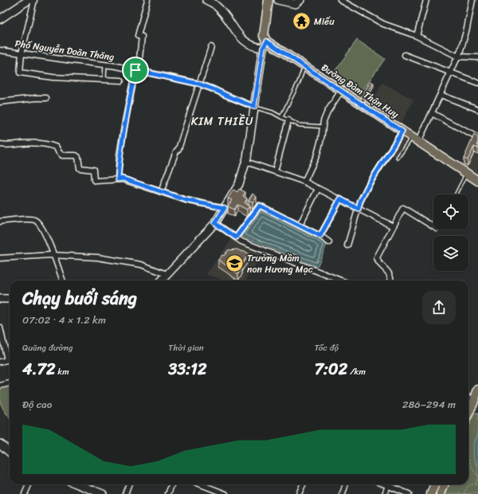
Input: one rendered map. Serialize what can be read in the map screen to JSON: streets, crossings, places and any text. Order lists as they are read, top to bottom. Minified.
{"streets":{"main road":["Đường Đàm Thận Huy"],"street":["Phố Nguyễn Doãn Thăng"]},"districts":["KIM THIỀU"],"places":{"temple":["Miếu"],"school or university":["Trường Mầm non Hương Mạc"]},"page":{"heading":["Chạy buổi sáng","07:02 · 4 × 1.2 km"],"stats":[["Quãng đường","4.72 km"],["Thời gian","33:12"],["Tốc độ","7:02 /km"]],"chart":["Độ cao","286–294 m"]}}
